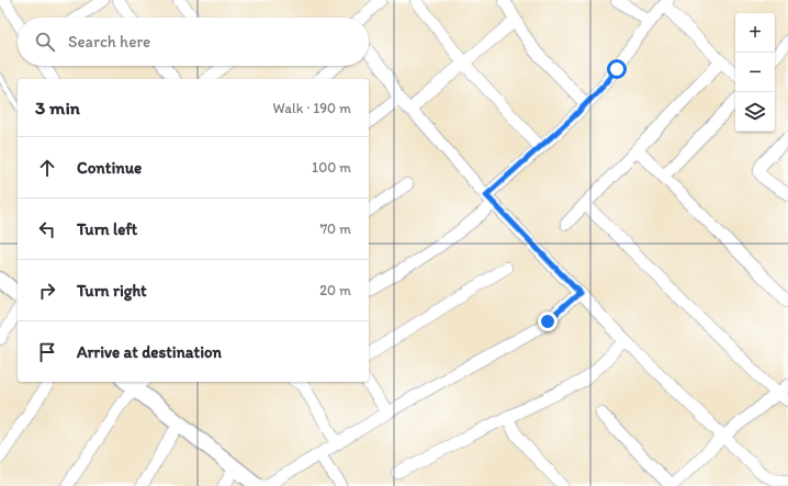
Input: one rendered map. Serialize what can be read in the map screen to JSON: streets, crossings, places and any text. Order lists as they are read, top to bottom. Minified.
{"page":{"map_buttons":["+","−"],"search":"Search here","heading":["3 min","Walk · 190 m"],"list":[["Continue","100 m"],["Turn left","70 m"],["Turn right","20 m"],"Arrive at destination"]}}
